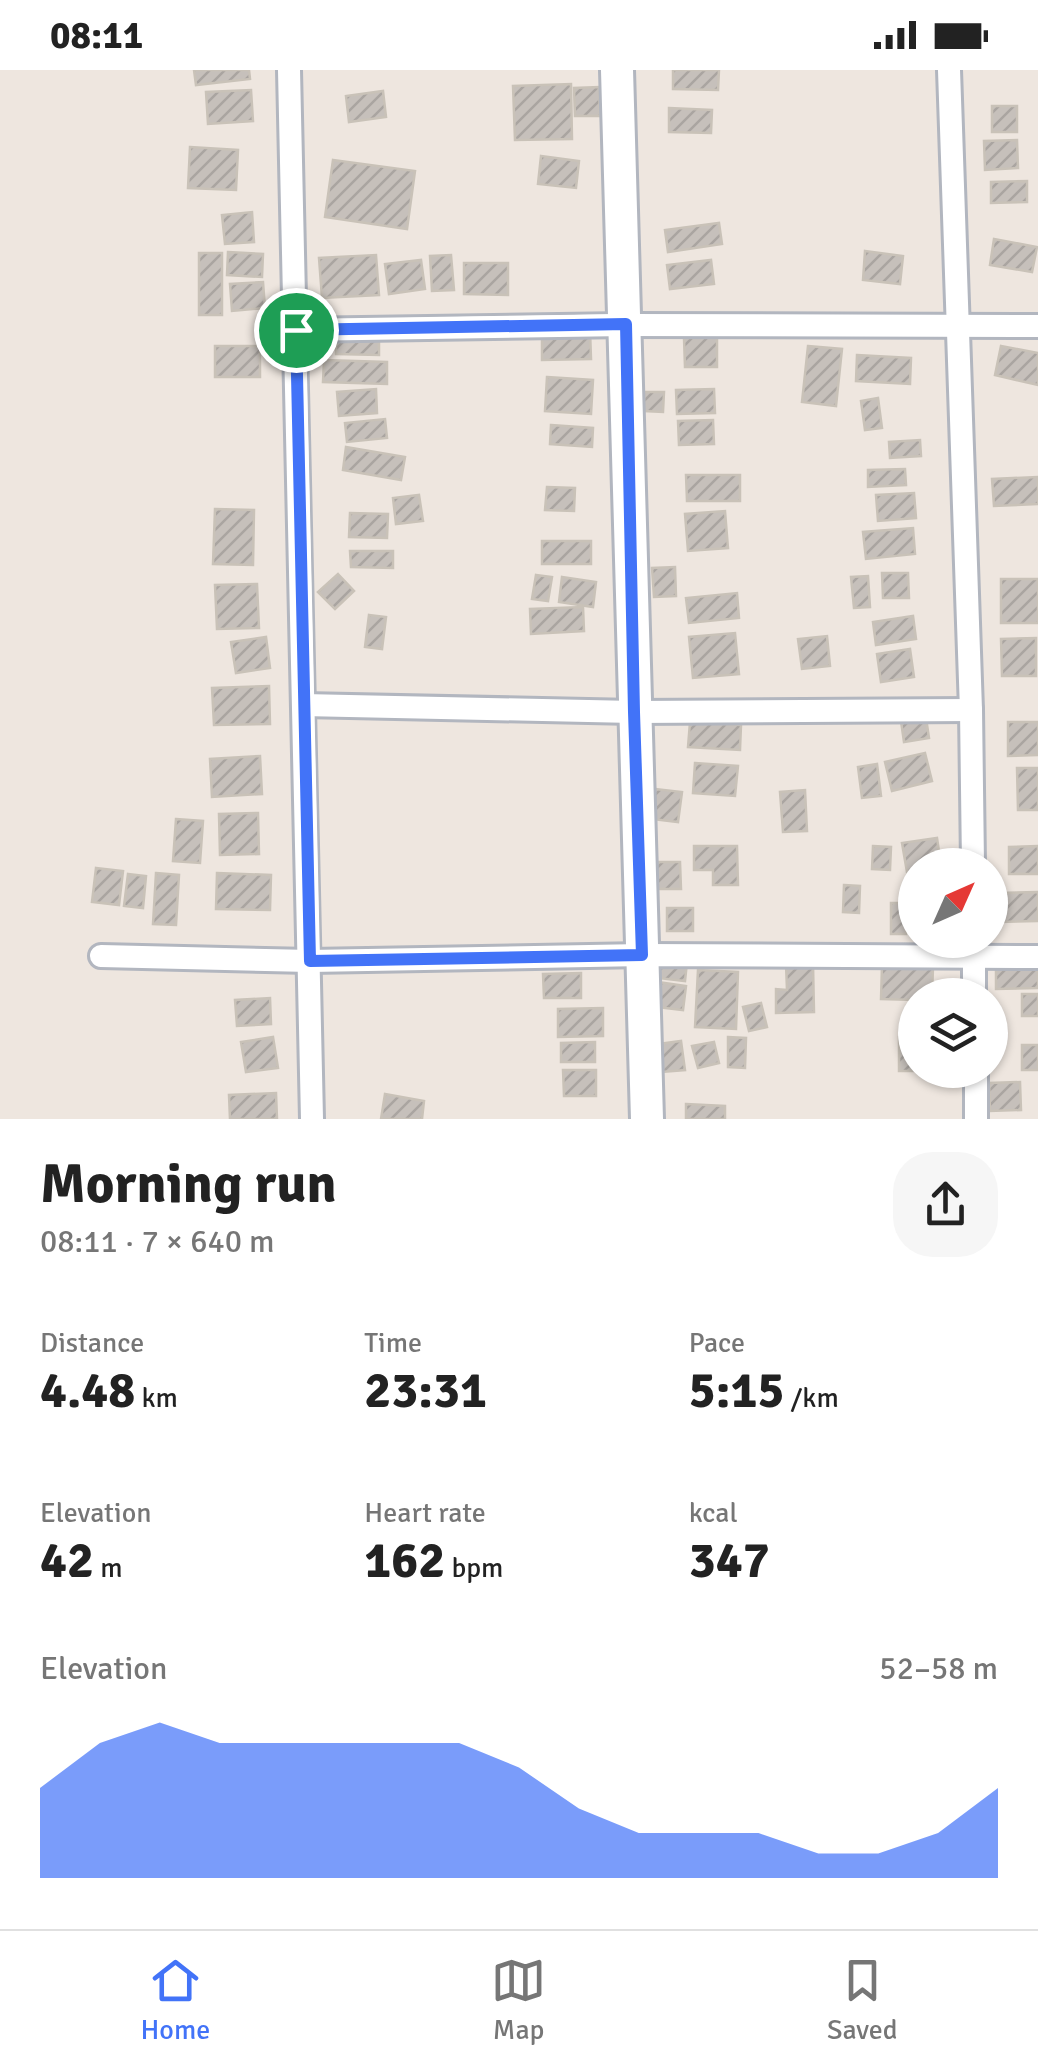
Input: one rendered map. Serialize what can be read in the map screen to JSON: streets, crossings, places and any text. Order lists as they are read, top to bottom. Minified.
{"north":"top right","page":{"status":"08:11","heading":["Morning run","08:11 · 7 × 640 m"],"stats":[["Distance","4.48 km"],["Time","23:31"],["Pace","5:15 /km"],["Elevation","42 m"],["Heart rate","162 bpm"],["kcal","347"]],"chart":["Elevation","52–58 m"],"tabs":["Home","Map","Saved"]}}
